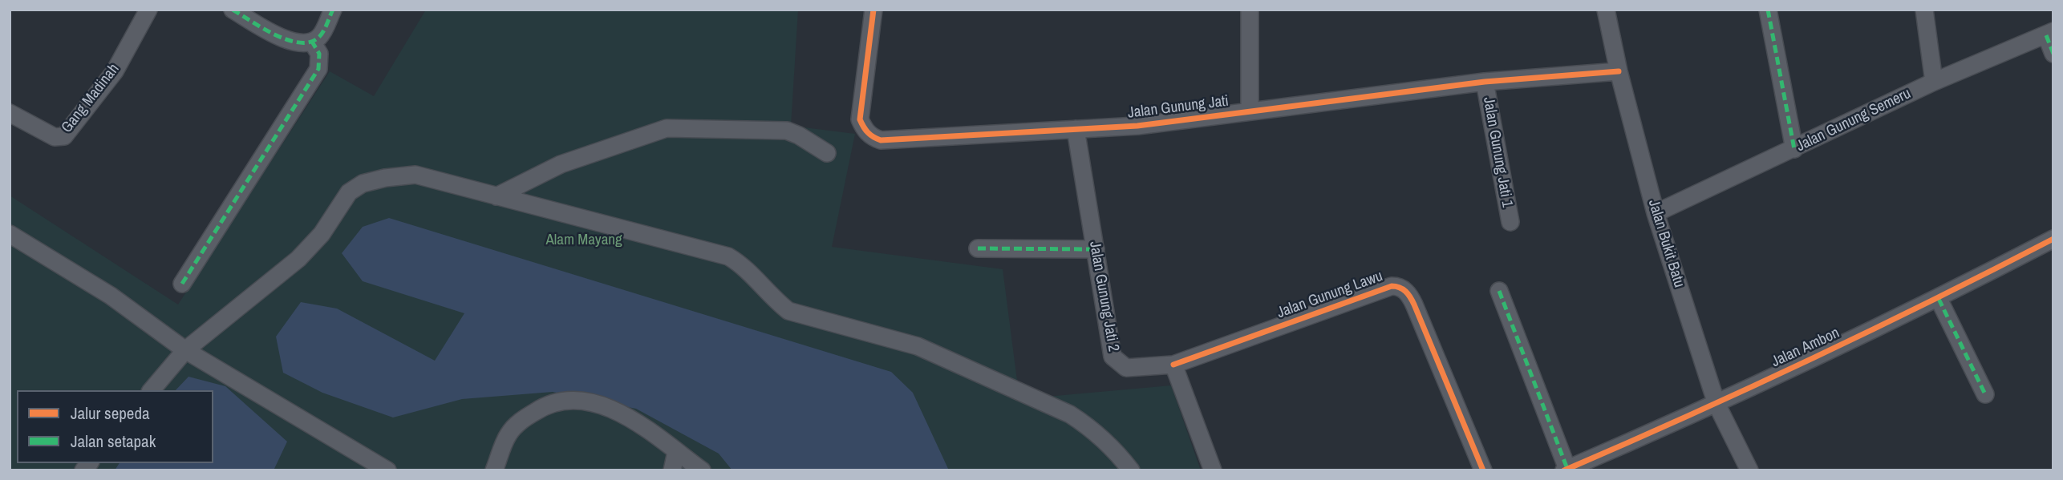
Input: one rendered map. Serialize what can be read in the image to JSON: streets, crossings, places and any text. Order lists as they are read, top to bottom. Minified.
{"streets":{"street":["Gang Madinah","Jalan Gunung Jati","Jalan Gunung Semeru","Jalan Gunung Jati 1","Jalan Bukit Batu","Jalan Gunung Lawu","Jalan Gunung Jati 2","Jalan Ambon"]},"crossings":[["Jalan Gunung Jati","Jalan Gunung Jati 1"],["Jalan Gunung Jati","Jalan Bukit Batu"],["Jalan Gunung Jati","Jalan Gunung Jati 2"],["Jalan Gunung Semeru","Jalan Bukit Batu"],["Jalan Bukit Batu","Jalan Ambon"],["Jalan Gunung Lawu","Jalan Gunung Jati 2"]],"parks":["Alam Mayang"],"legend":["Jalur sepeda","Jalan setapak"]}
